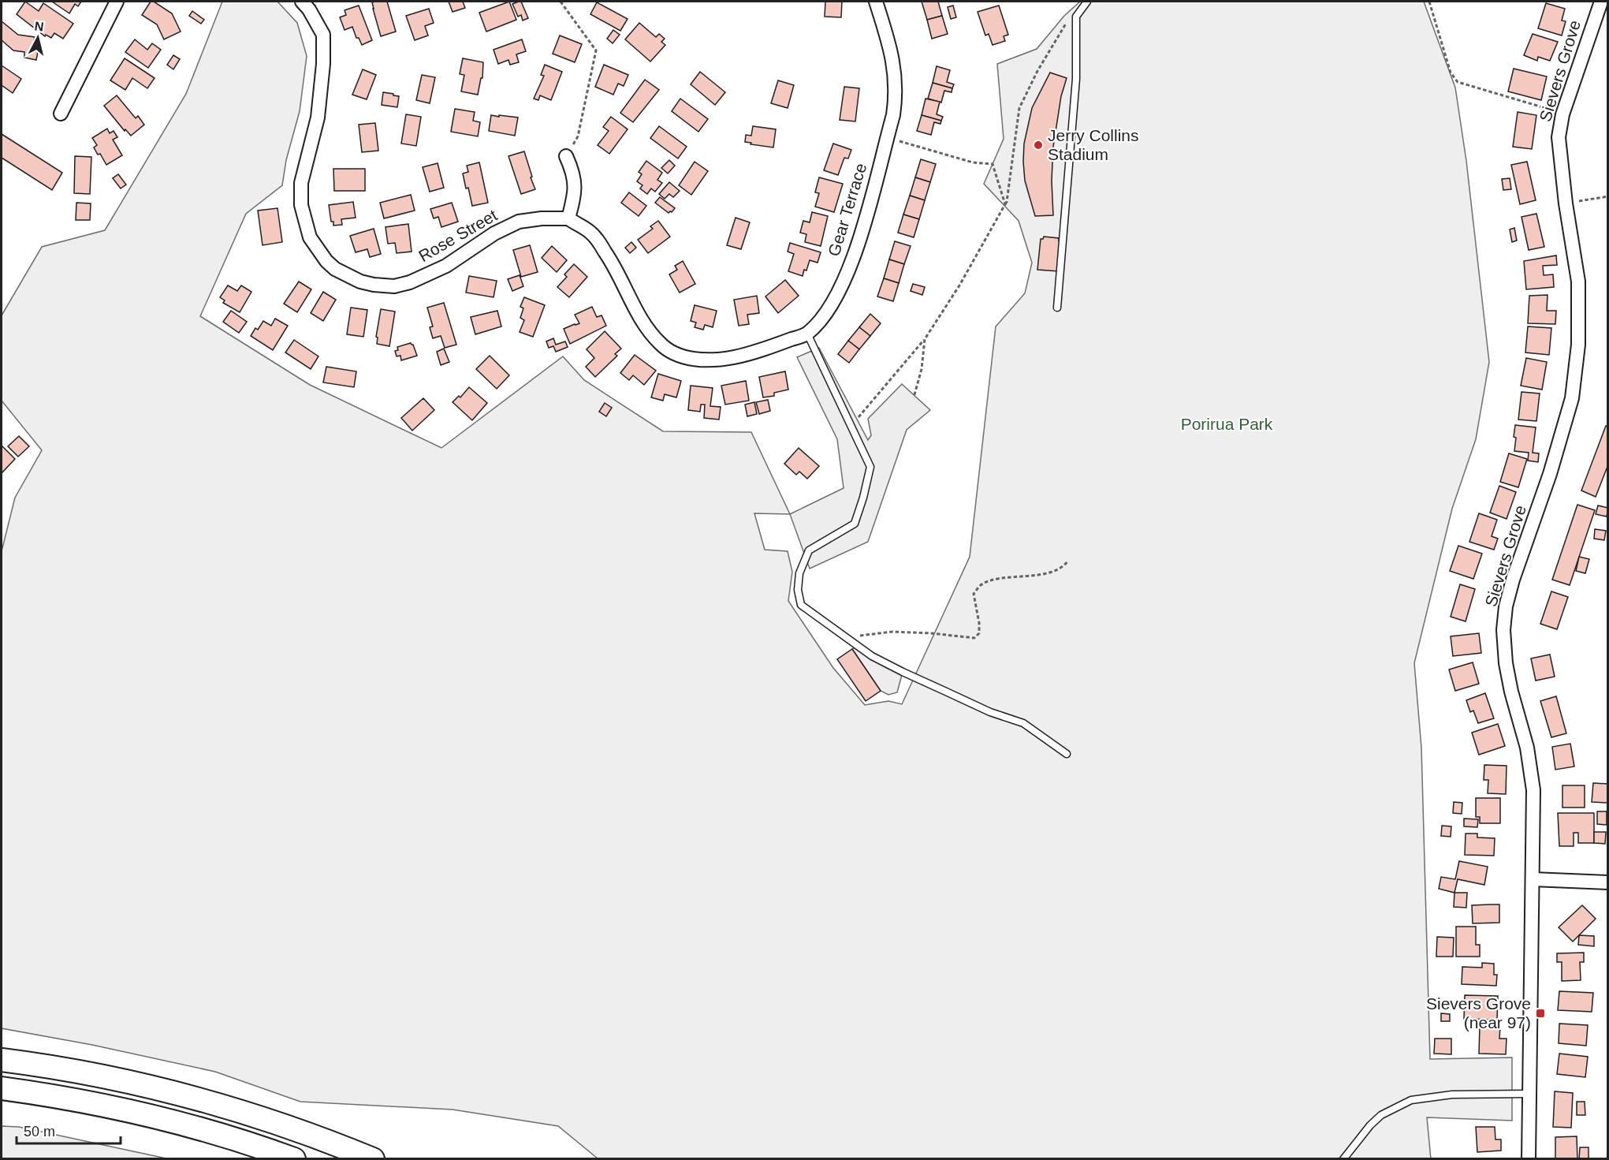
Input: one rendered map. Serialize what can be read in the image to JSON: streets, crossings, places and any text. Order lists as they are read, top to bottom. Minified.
{"streets":{"street":["Sievers Grove","Gear Terrace","Rose Street"]},"crossings":[["Gear Terrace","Rose Street"]],"parks":["Porirua Park"],"places":{"other":["Jerry Collins Stadium"],"transit":["Sievers Grove (near 97)"]},"scale_bar":"50 m","north":"top"}
